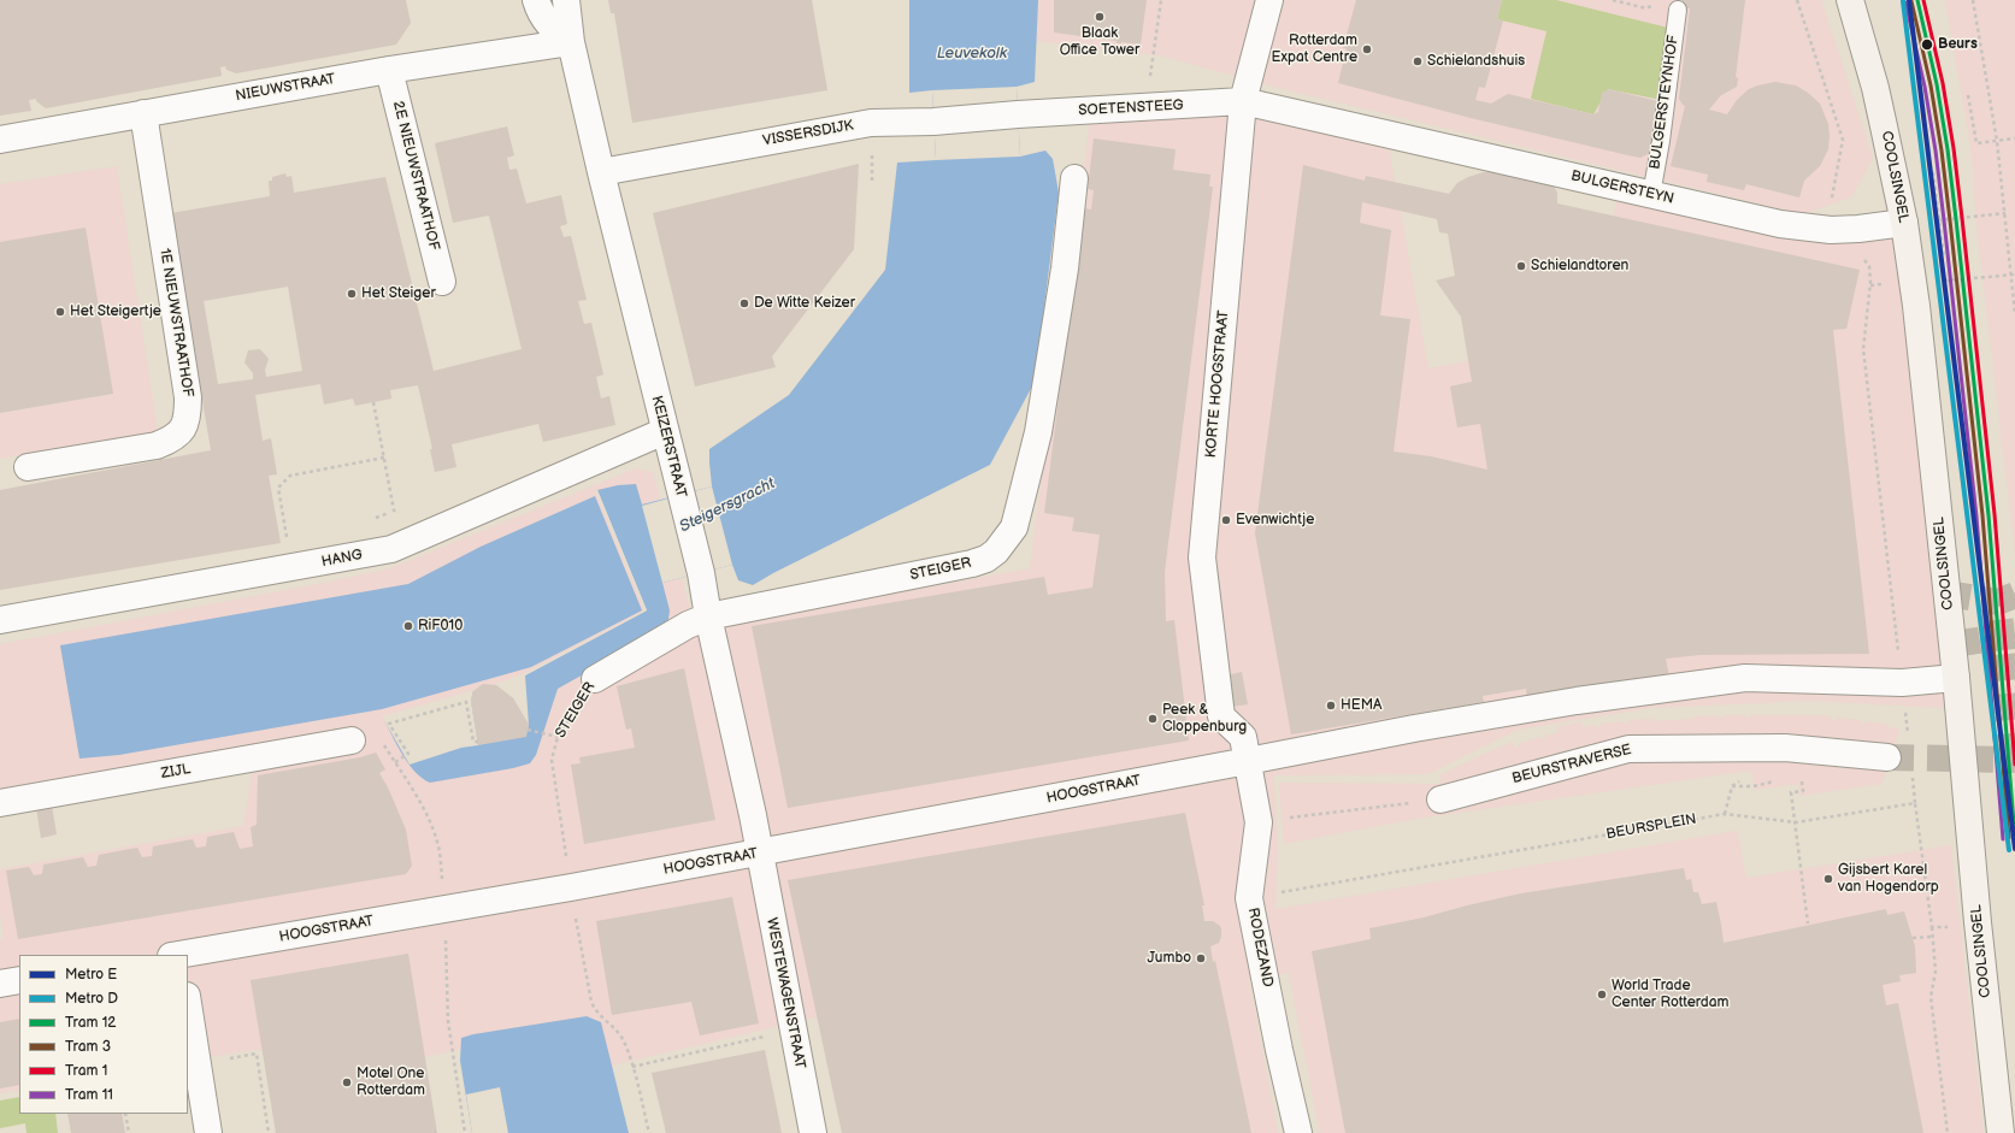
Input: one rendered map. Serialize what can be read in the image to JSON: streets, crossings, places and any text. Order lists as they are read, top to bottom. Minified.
{"streets":{"street":["NIEUWSTRAAT","SOETENSTEEG","VISSERSDIJK","2E NIEUWSTRAATHOF","COOLSINGEL","BULGERSTEYN","1E NIEUWSTRAATHOF","KORTE HOOGSTRAAT","KEIZERSTRAAT","HANG","STEIGER","BEURSTRAVERSE","ZIJL","HOOGSTRAAT","RODEZAND","WESTEWAGENSTRAAT"],"lane":["BULGERSTEYNHOF"],"path":["BEURSPLEIN"]},"crossings":[["NIEUWSTRAAT","2E NIEUWSTRAATHOF"],["NIEUWSTRAAT","1E NIEUWSTRAATHOF"],["NIEUWSTRAAT","KEIZERSTRAAT"],["BULGERSTEYNHOF","BULGERSTEYN"],["SOETENSTEEG","VISSERSDIJK"],["SOETENSTEEG","BULGERSTEYN"],["SOETENSTEEG","KORTE HOOGSTRAAT"],["VISSERSDIJK","KEIZERSTRAAT"],["COOLSINGEL","BULGERSTEYN"],["BULGERSTEYN","KORTE HOOGSTRAAT"],["KORTE HOOGSTRAAT","HOOGSTRAAT"],["KORTE HOOGSTRAAT","RODEZAND"],["KEIZERSTRAAT","HANG"],["KEIZERSTRAAT","STEIGER"],["KEIZERSTRAAT","HOOGSTRAAT"],["KEIZERSTRAAT","WESTEWAGENSTRAAT"],["HOOGSTRAAT","RODEZAND"],["HOOGSTRAAT","WESTEWAGENSTRAAT"],["BEURSPLEIN","RODEZAND"]],"water":["Leuvekolk","Steigersgracht"],"places":["Blaak Office Tower","Beurs","Rotterdam Expat Centre","Schielandshuis","Schielandtoren","Het Steiger","De Witte Keizer","Het Steigertje","Evenwichtje","RiF010","HEMA","Peek & Cloppenburg","Gijsbert Karel van Hogendorp","Jumbo","World Trade Center Rotterdam","Motel One Rotterdam"],"lines":["metro line E","tram line 12","tram line 1","metro line D","tram line 3","tram line 11"],"legend":["Metro E","Metro D","Tram 12","Tram 3","Tram 1","Tram 11"]}
